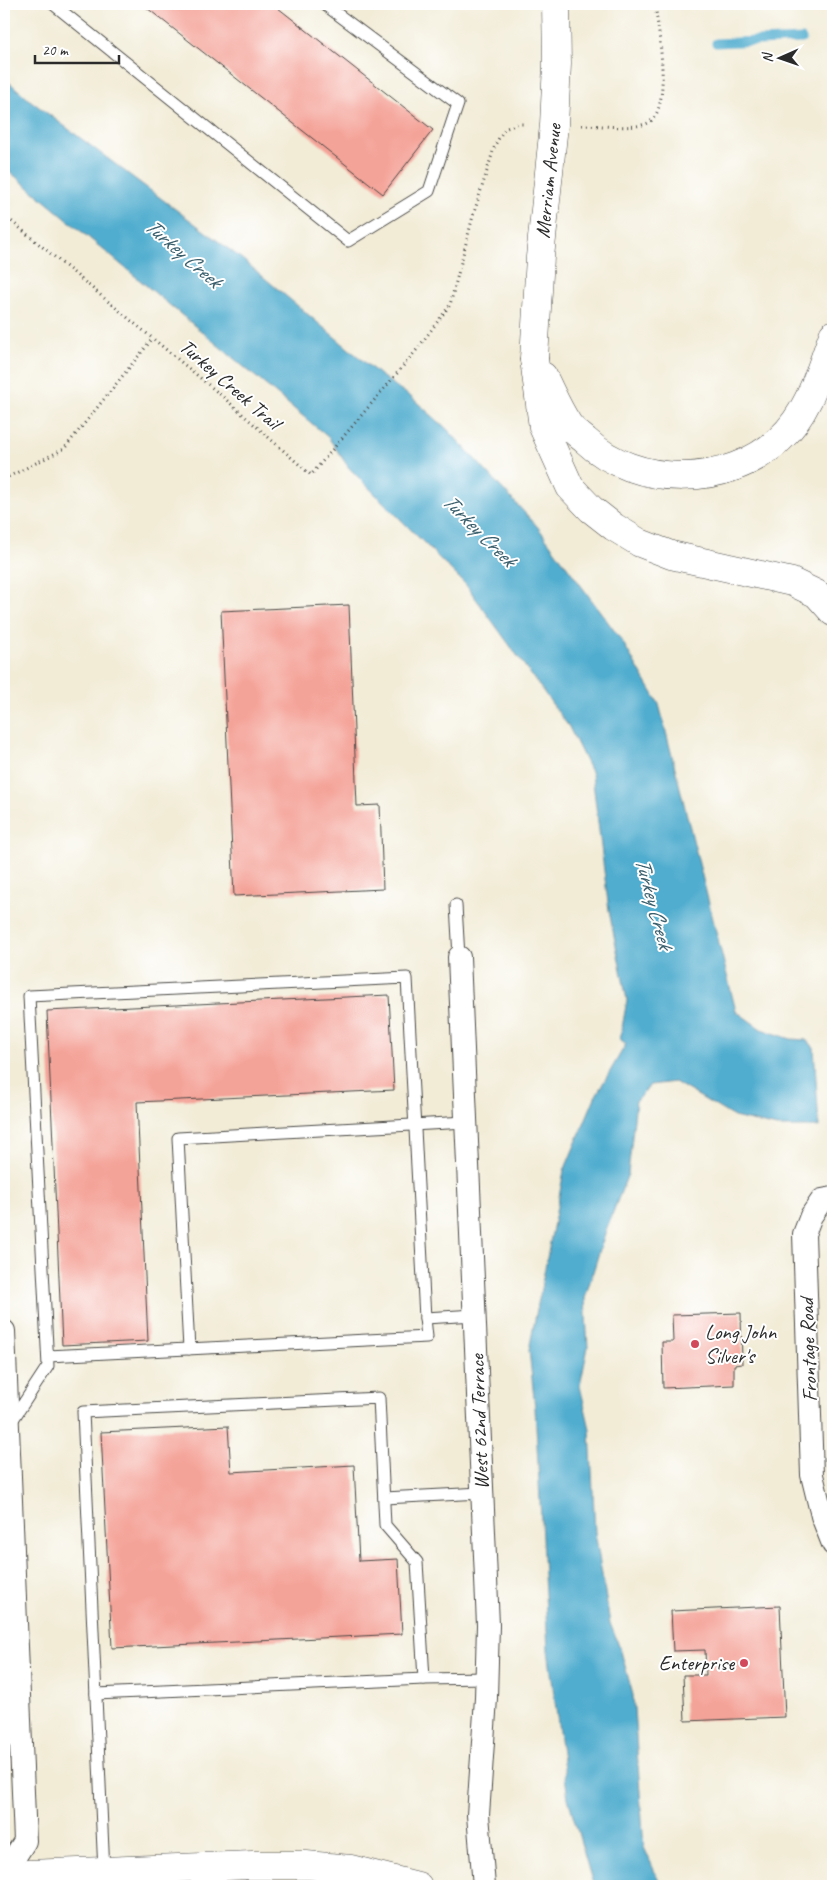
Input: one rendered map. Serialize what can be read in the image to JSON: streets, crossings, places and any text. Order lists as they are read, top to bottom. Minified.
{"streets":{"main road":["Merriam Avenue"],"street":["Frontage Road","West 62nd Terrace"],"path":["Turkey Creek Trail"]},"water":["Turkey Creek"],"places":["Long John Silver's","Enterprise"],"scale_bar":"20 m","north":"left"}
